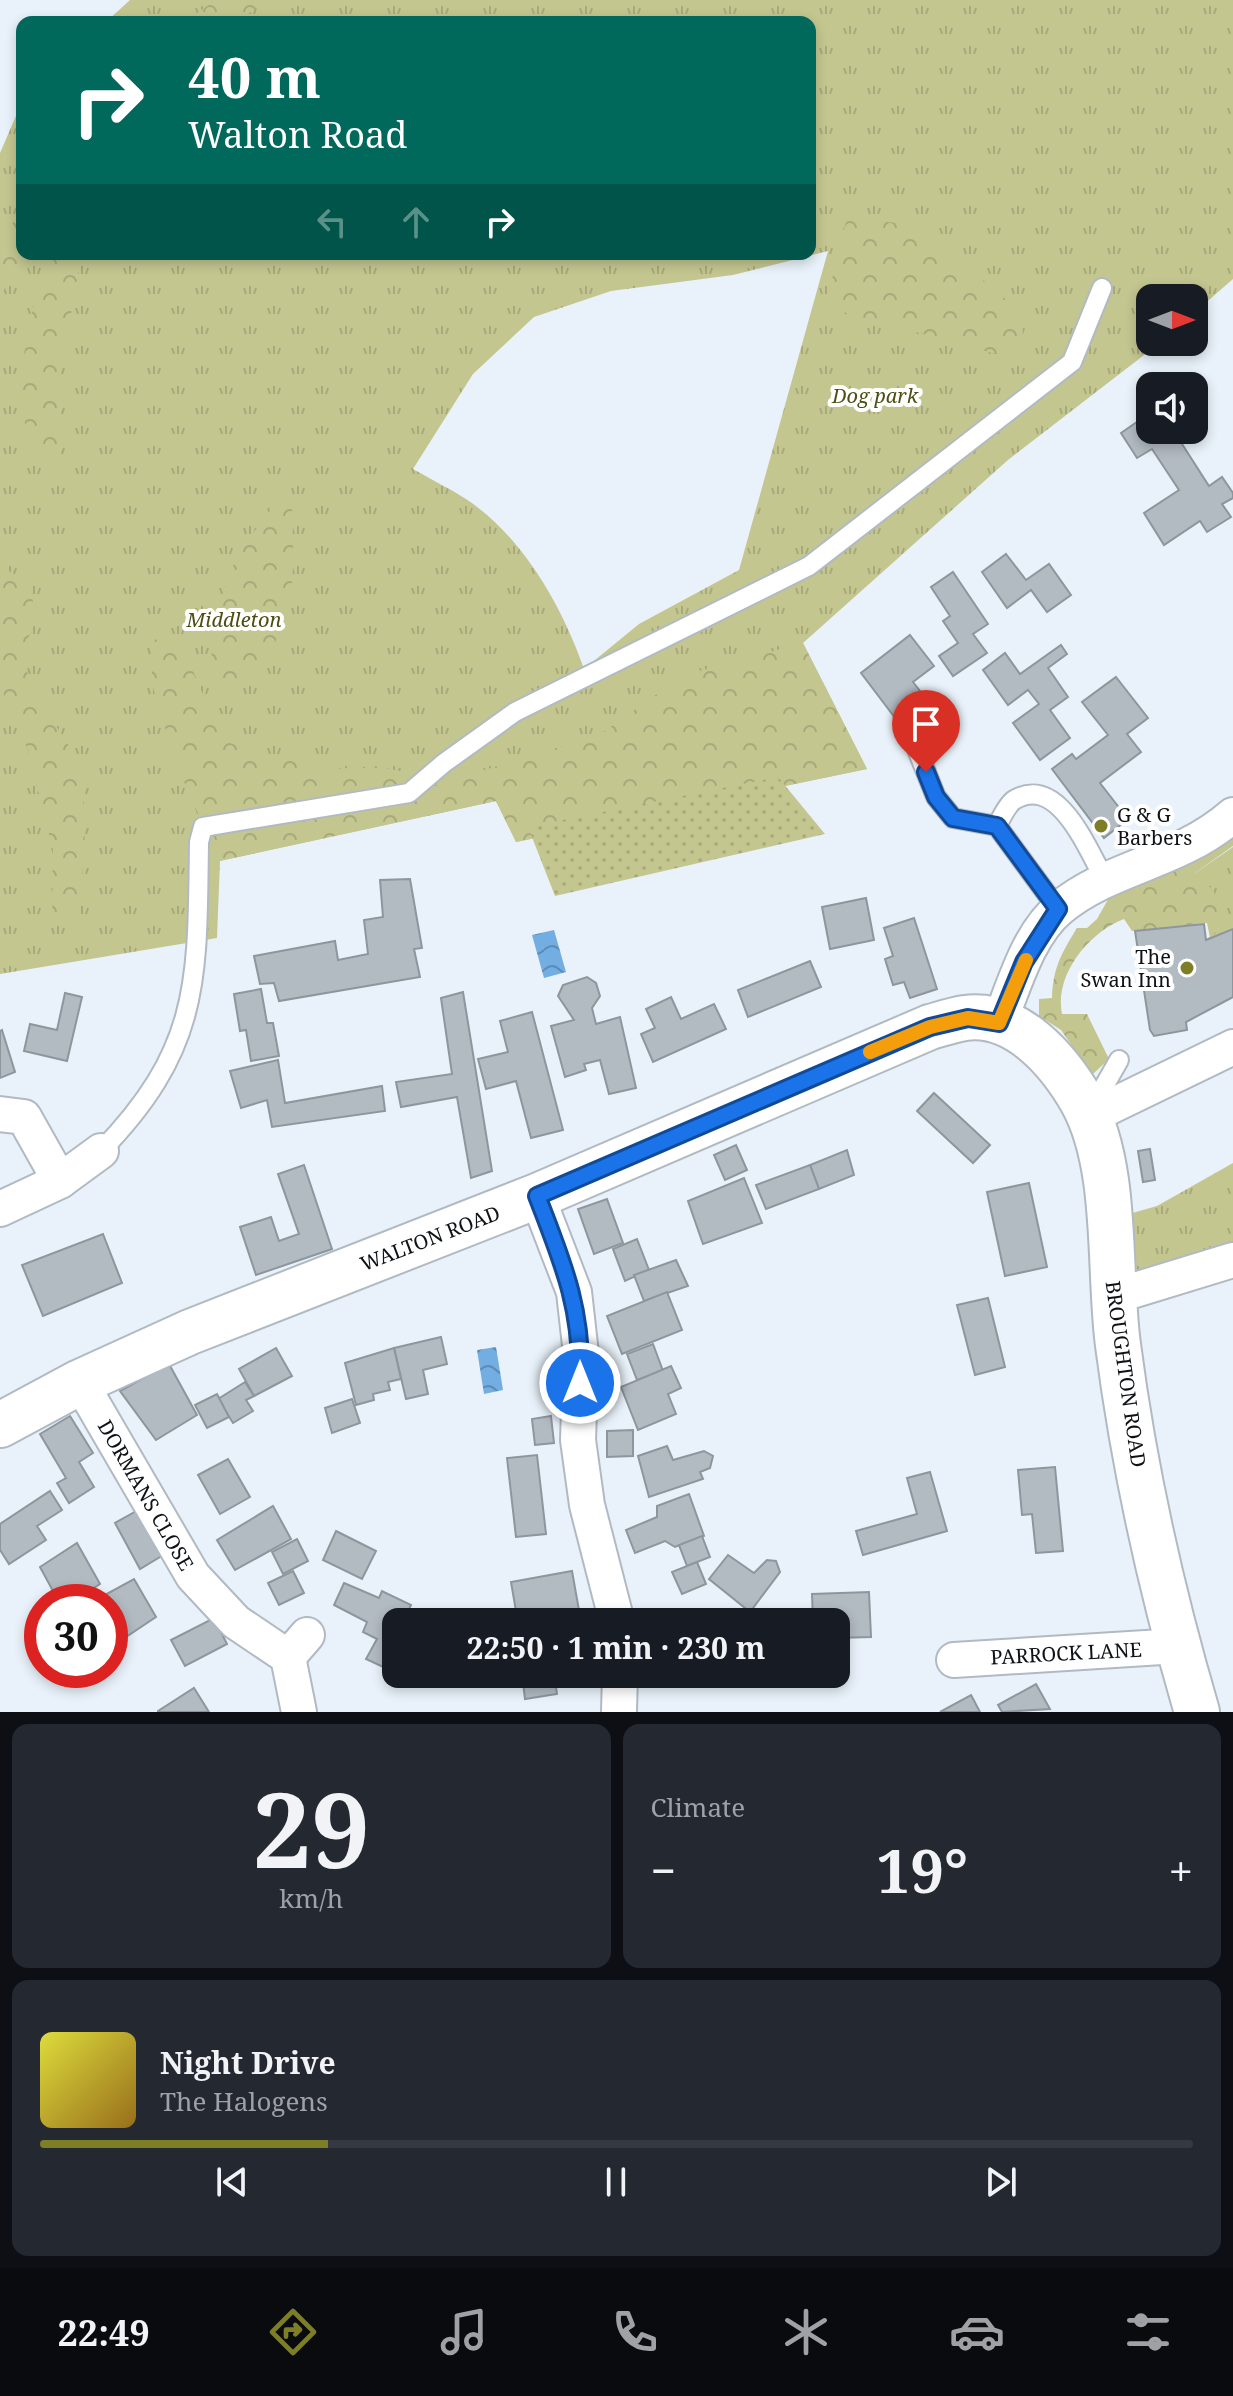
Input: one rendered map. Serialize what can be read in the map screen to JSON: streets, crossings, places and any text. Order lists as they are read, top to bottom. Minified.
{"streets":{"street":["WALTON ROAD","BROUGHTON ROAD","DORMANS CLOSE","PARROCK LANE"]},"crossings":[["WALTON ROAD","BROUGHTON ROAD"],["WALTON ROAD","DORMANS CLOSE"],["BROUGHTON ROAD","PARROCK LANE"]],"parks":["Dog park","Middleton"],"places":["G & G Barbers","The Swan Inn"],"north":"right","page":{"turn":["40 m","Walton Road"],"limit":"30","trip":"22:50 · 1 min · 230 m","tile":[["29","km/h"],"Climate"],"heat":["−","19°","+"],"song":["Night Drive","The Halogens"],"tabs":"22:49"}}
